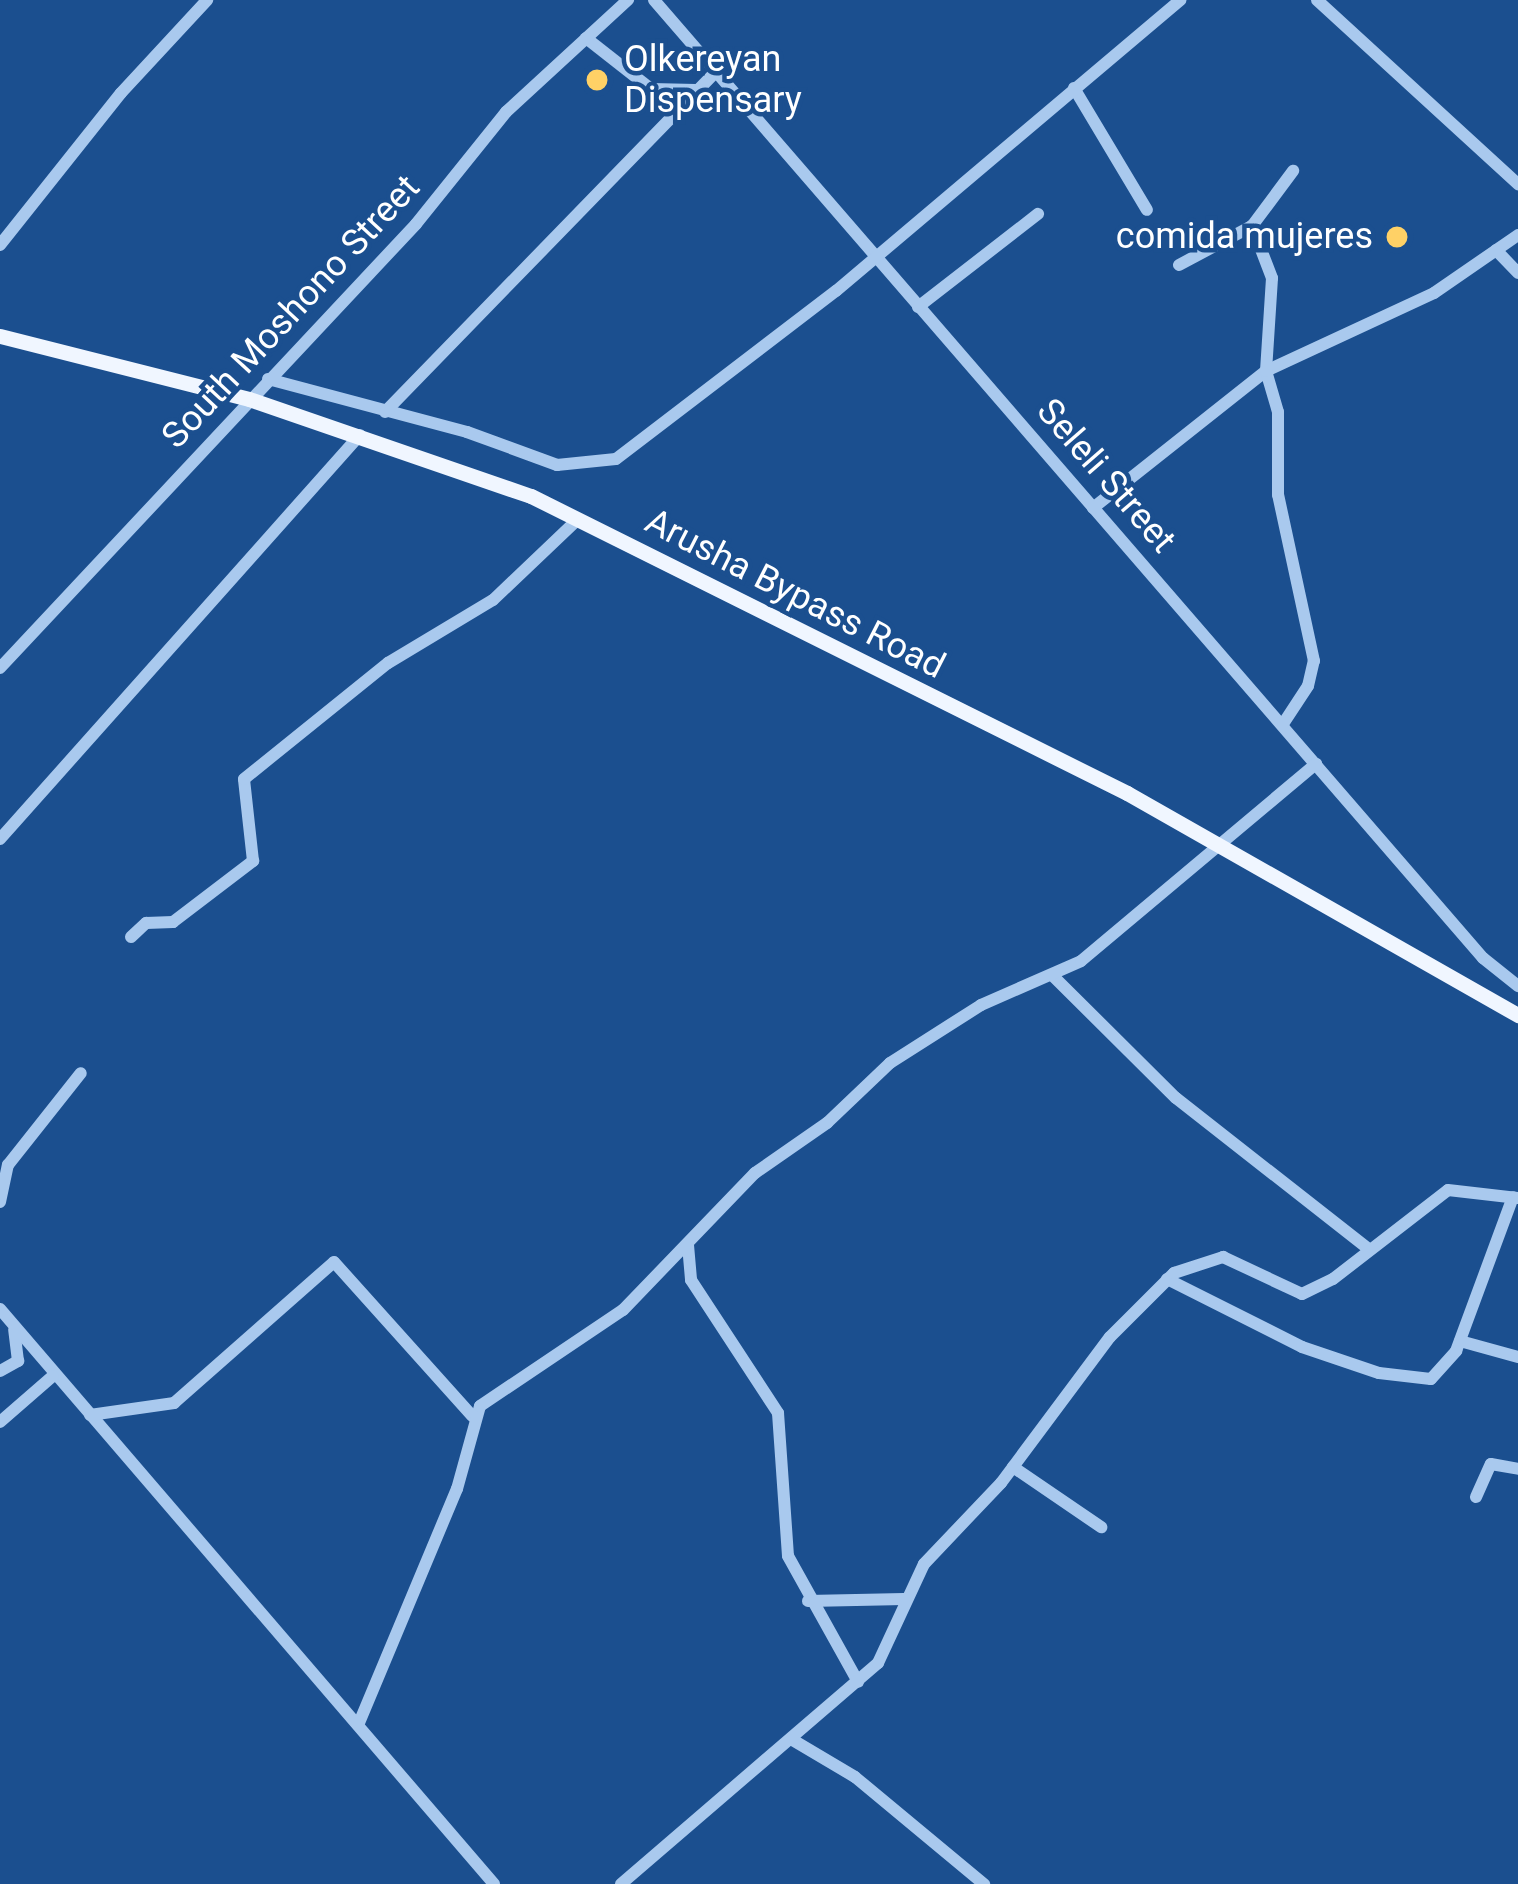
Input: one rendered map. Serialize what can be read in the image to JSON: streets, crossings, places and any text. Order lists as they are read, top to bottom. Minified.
{"streets":{"main road":["Arusha Bypass Road"],"street":["South Moshono Street","Seleli Street"]},"crossings":[["South Moshono Street","Arusha Bypass Road"]],"places":["Olkereyan Dispensary","comida mujeres"]}
